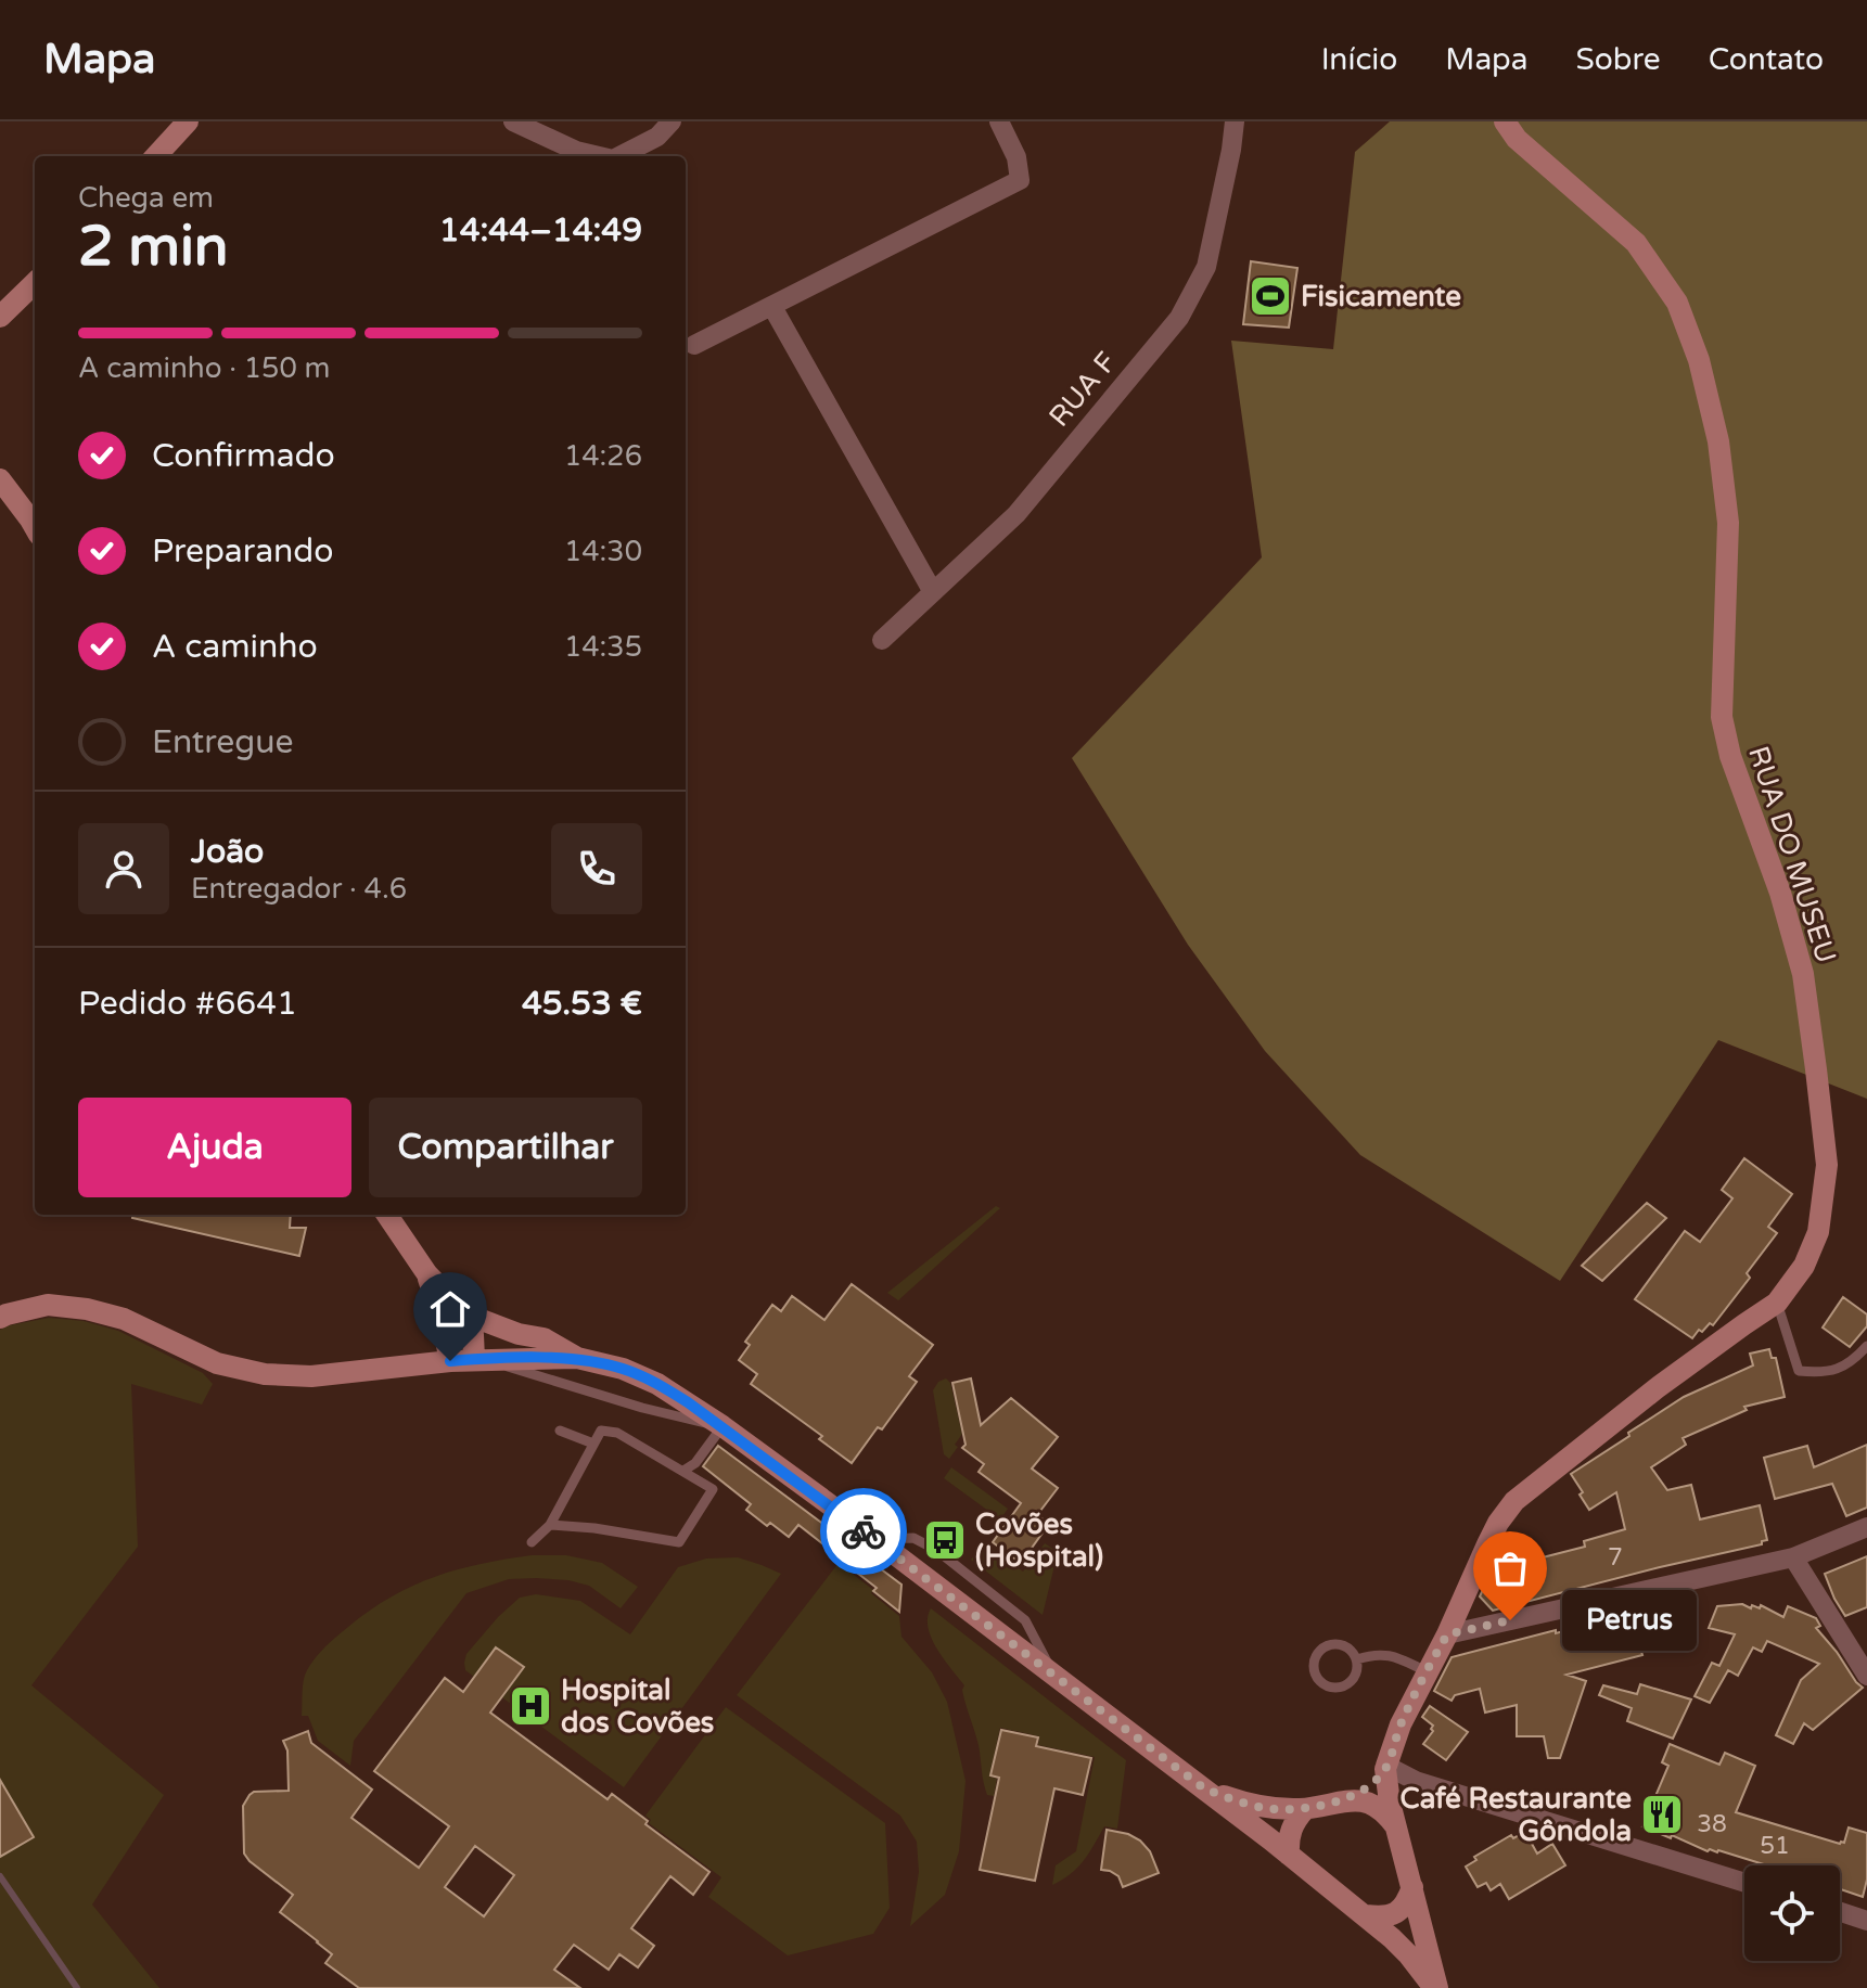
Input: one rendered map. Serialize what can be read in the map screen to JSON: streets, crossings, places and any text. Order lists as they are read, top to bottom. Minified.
{"streets":{"street":["RUA F","RUA DO MUSEU"]},"places":{"sports":["Fisicamente"],"bus stop":["Covões (Hospital)"],"other":["Petrus"],"hospital":["Hospital dos Covões"],"restaurant":["Café Restaurante Gôndola"]},"house_numbers":["7","38","51"],"page":{"header":"Mapa","nav":["Início","Mapa","Sobre","Contato"],"heading":["2 min","Chega em","14:44–14:49"],"panel":["João","Entregador · 4.6","Pedido #6641","45.53 €"],"bar":"A caminho · 150 m","list":[["Confirmado","14:26"],["Preparando","14:30"],["A caminho","14:35"],"Entregue"],"buttons":["Ajuda","Compartilhar"],"bubble":"Petrus"}}
